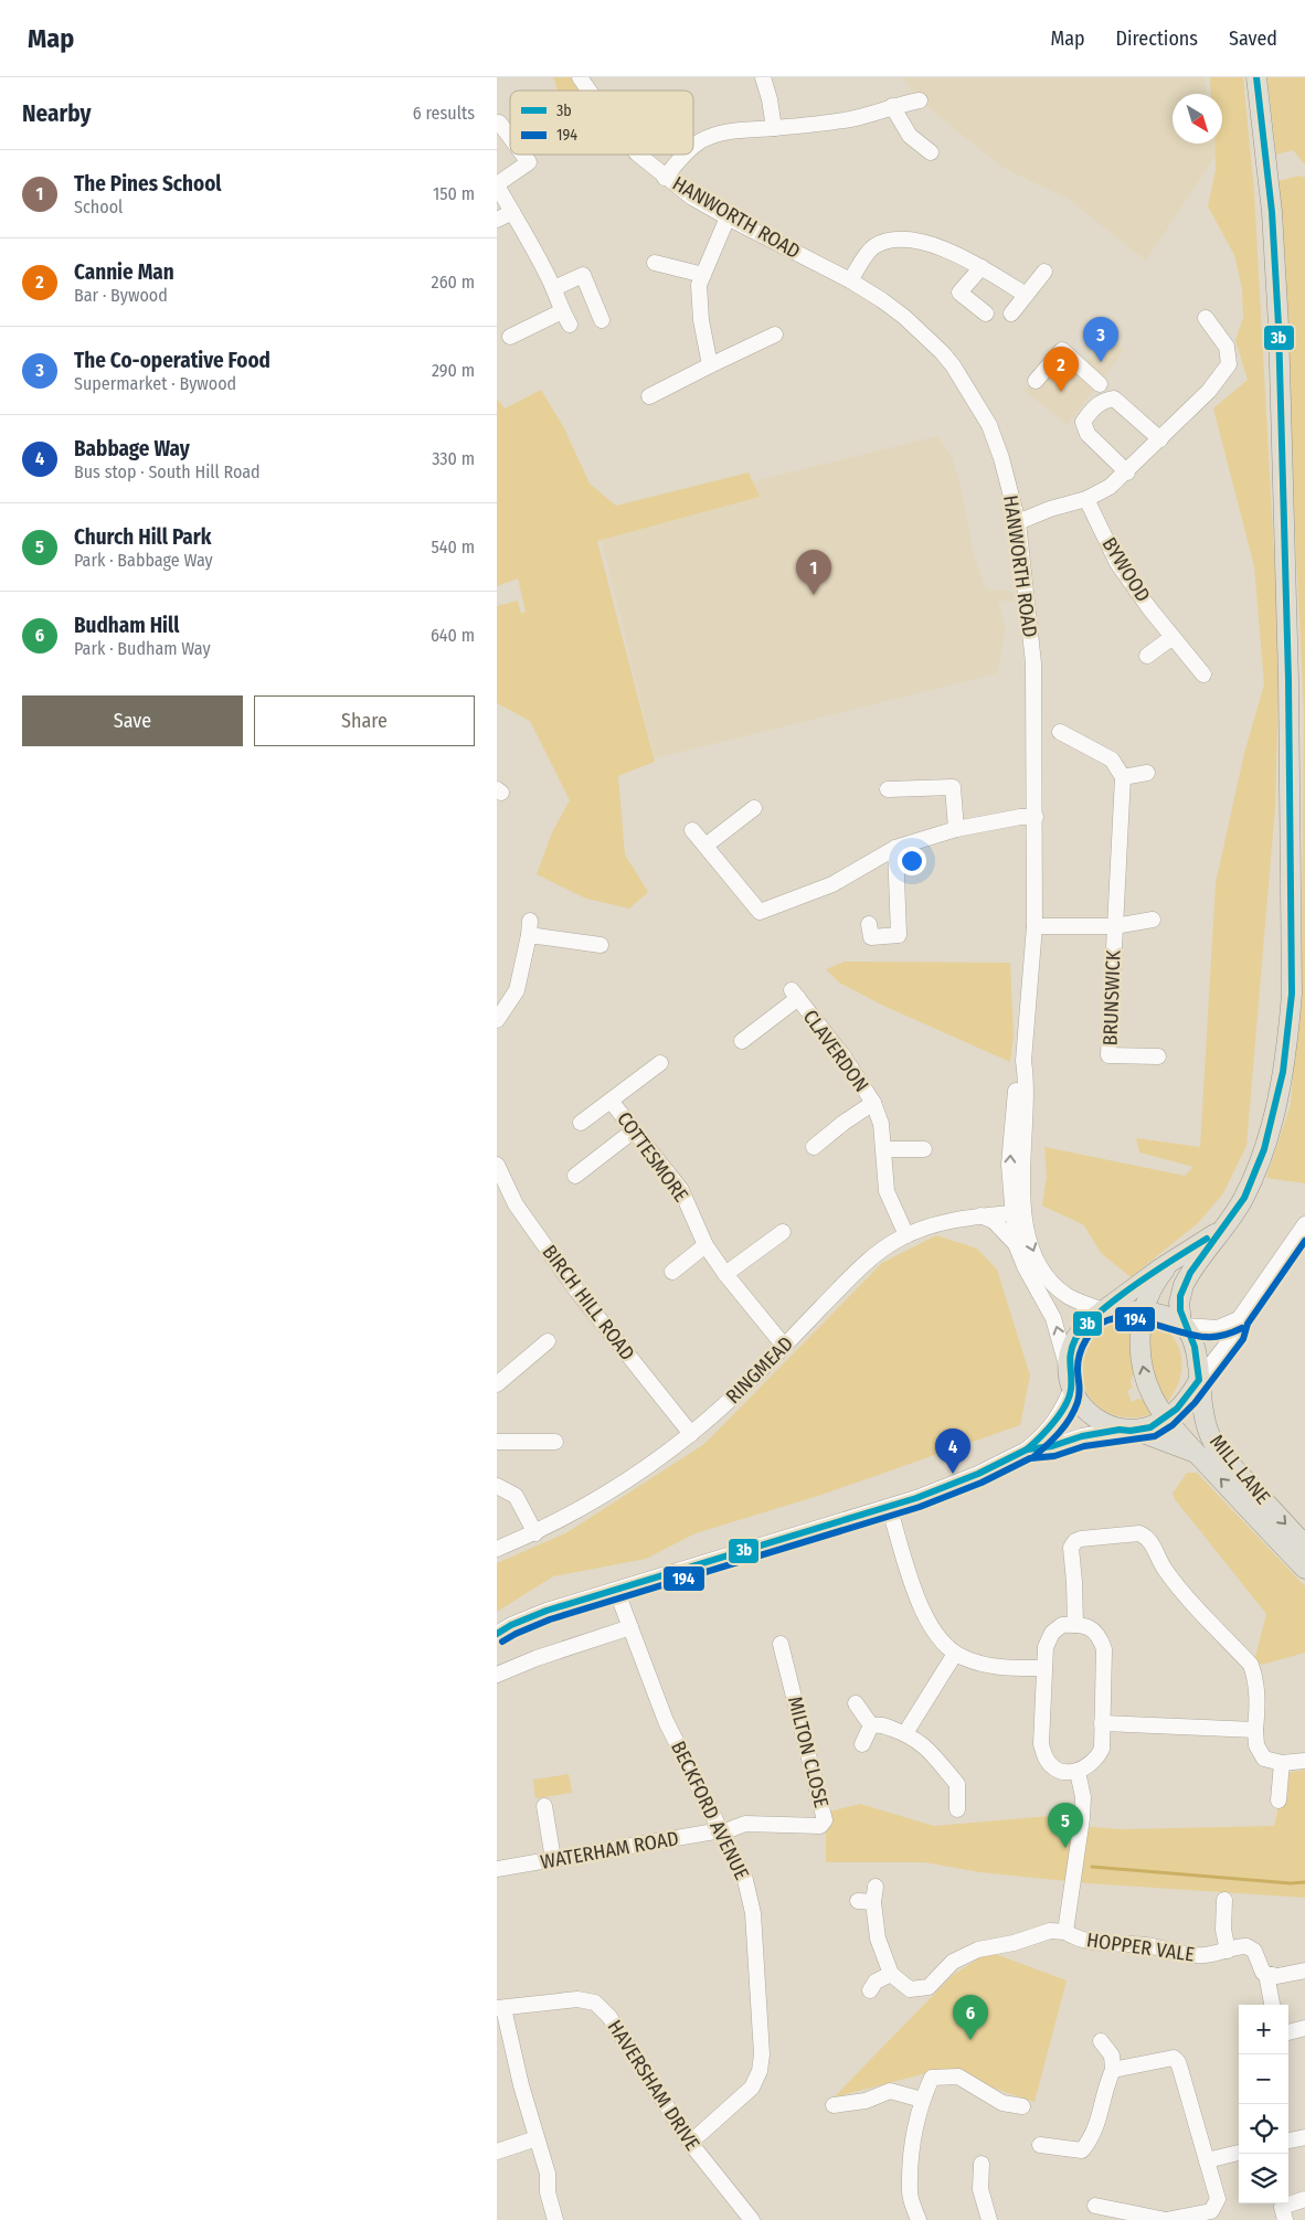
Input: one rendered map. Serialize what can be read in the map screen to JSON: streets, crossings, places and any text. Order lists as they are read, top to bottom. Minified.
{"streets":{"main road":["MILL LANE"],"street":["HANWORTH ROAD","BYWOOD","BRUNSWICK","CLAVERDON","COTTESMORE","BIRCH HILL ROAD","RINGMEAD","MILTON CLOSE","BECKFORD AVENUE","WATERHAM ROAD","HOPPER VALE","HAVERSHAM DRIVE"]},"crossings":[["HANWORTH ROAD","BRUNSWICK"],["HANWORTH ROAD","RINGMEAD"],["HANWORTH ROAD","MILL LANE"],["CLAVERDON","RINGMEAD"],["COTTESMORE","RINGMEAD"],["BIRCH HILL ROAD","RINGMEAD"],["MILTON CLOSE","BECKFORD AVENUE"],["MILTON CLOSE","WATERHAM ROAD"],["BECKFORD AVENUE","WATERHAM ROAD"],["BECKFORD AVENUE","HAVERSHAM DRIVE"]],"lines":["transit line 3b","transit line 194"],"legend":["3b","194"],"north":"bottom right","page":{"header":"Map","nav":["Map","Directions","Saved"],"heading":["Nearby","6 results"],"list":[{"mark":"1","name":"The Pines School","note":"School","value":"150 m"},{"mark":"2","name":"Cannie Man","note":"Bar · Bywood","value":"260 m"},{"mark":"3","name":"The Co-operative Food","note":"Supermarket · Bywood","value":"290 m"},{"mark":"4","name":"Babbage Way","note":"Bus stop · South Hill Road","value":"330 m"},{"mark":"5","name":"Church Hill Park","note":"Park · Babbage Way","value":"540 m"},{"mark":"6","name":"Budham Hill","note":"Park · Budham Way","value":"640 m"}],"pins":["3","2","1","4","5","6"],"buttons":["Save","Share"],"map_buttons":["+","−"]}}
